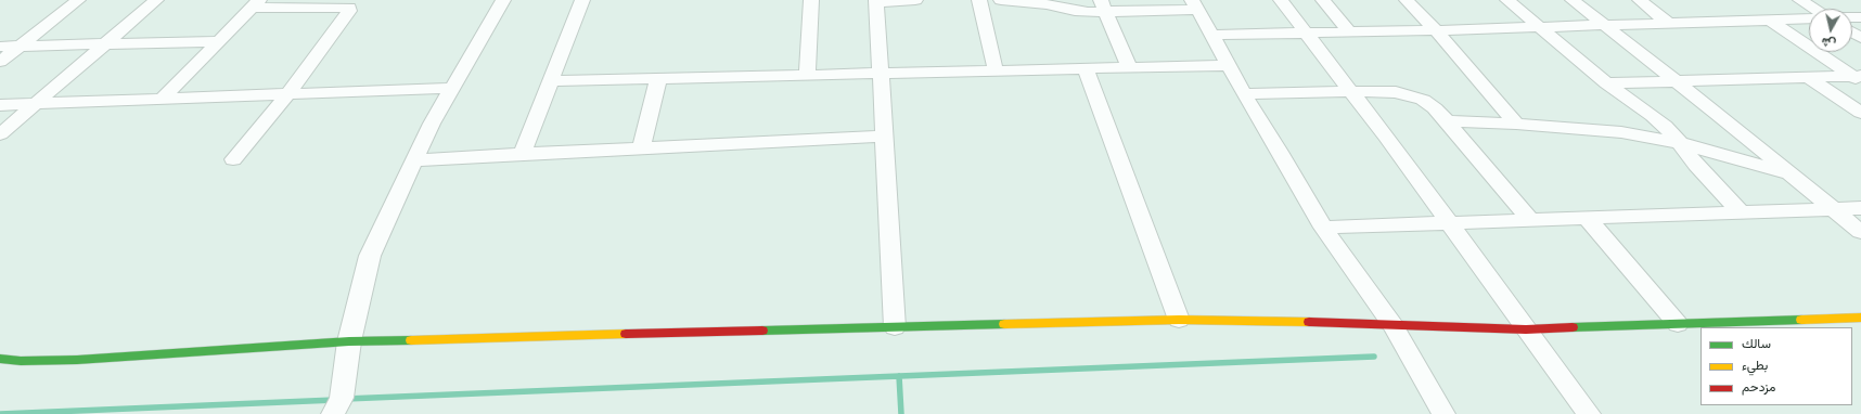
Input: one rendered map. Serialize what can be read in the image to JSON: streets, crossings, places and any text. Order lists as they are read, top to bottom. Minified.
{"legend":["سالك","بطيء","مزدحم"],"north":"bottom"}
